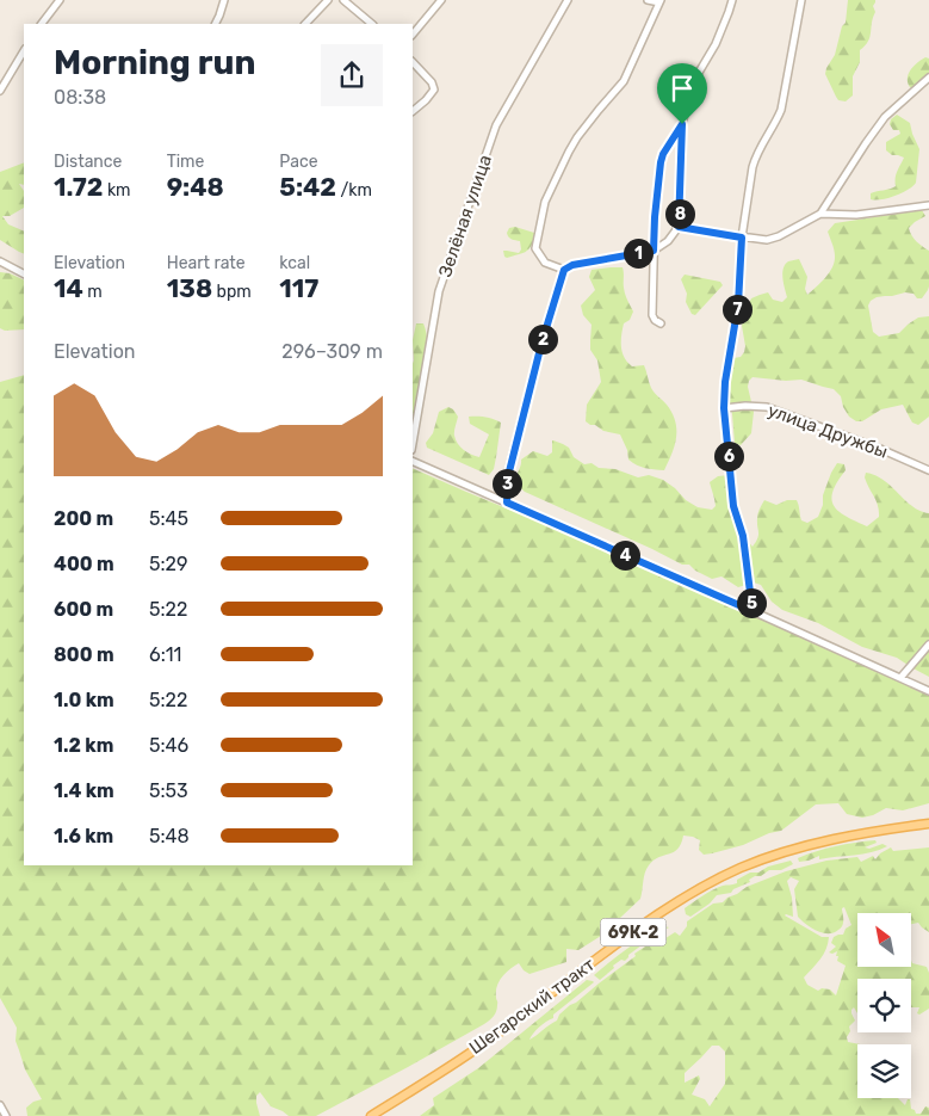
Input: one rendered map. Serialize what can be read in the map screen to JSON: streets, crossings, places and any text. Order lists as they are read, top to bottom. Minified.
{"streets":{"main road":["69К-2","Шегарский тракт"],"street":["Зелёная улица","улица Дружбы"]},"north":"top left","page":{"heading":["Morning run","08:38"],"stats":[["Distance","1.72 km"],["Time","9:48"],["Pace","5:42 /km"],["Elevation","14 m"],["Heart rate","138 bpm"],["kcal","117"]],"pins":["8","1","7","2","6","3","4","5"],"chart":["Elevation","296–309 m"],"list":[{"name":"200 m","note":"5:45"},{"name":"400 m","note":"5:29"},{"name":"600 m","note":"5:22"},{"name":"800 m","note":"6:11"},{"name":"1.0 km","note":"5:22"},{"name":"1.2 km","note":"5:46"},{"name":"1.4 km","note":"5:53"},{"name":"1.6 km","note":"5:48"}]}}
